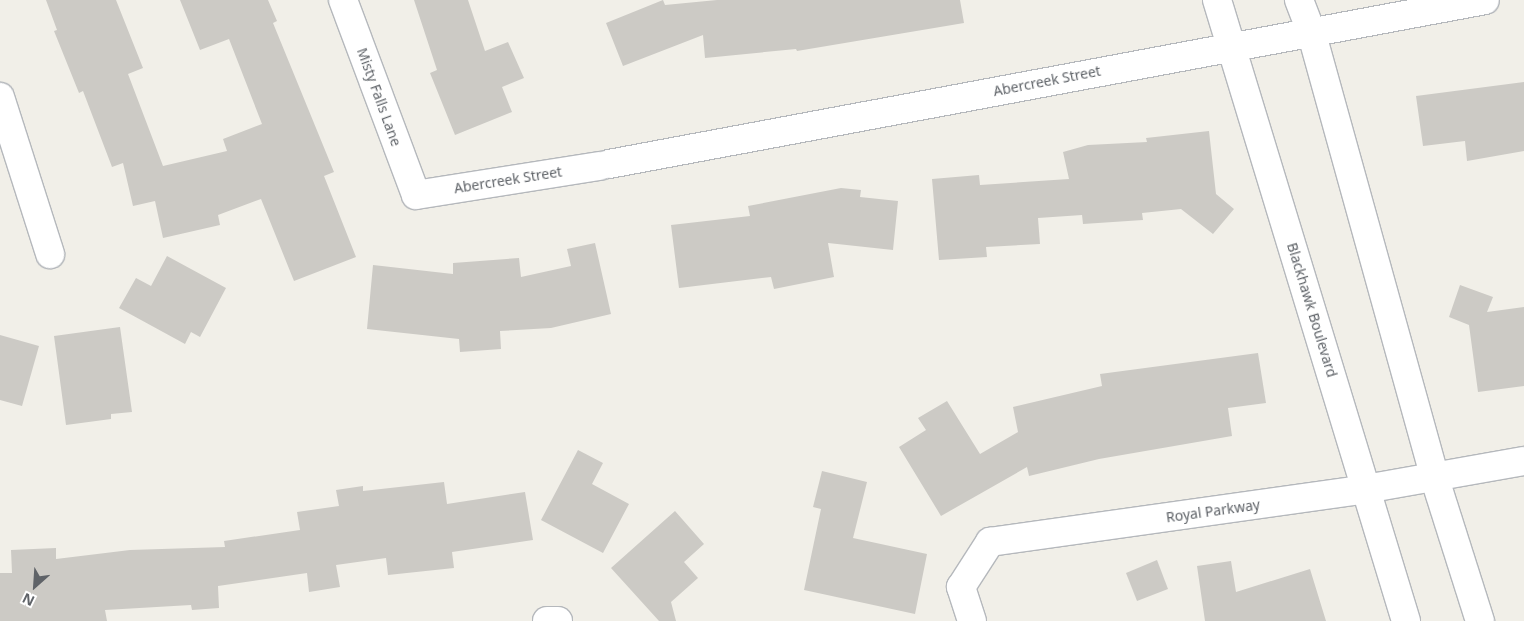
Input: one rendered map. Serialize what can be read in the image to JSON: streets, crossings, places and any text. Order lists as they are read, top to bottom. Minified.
{"streets":{"street":["Abercreek Street","Misty Falls Lane","Blackhawk Boulevard","Royal Parkway"]},"crossings":[["Abercreek Street","Misty Falls Lane"],["Abercreek Street","Blackhawk Boulevard"],["Blackhawk Boulevard","Royal Parkway"]],"north":"bottom left"}
